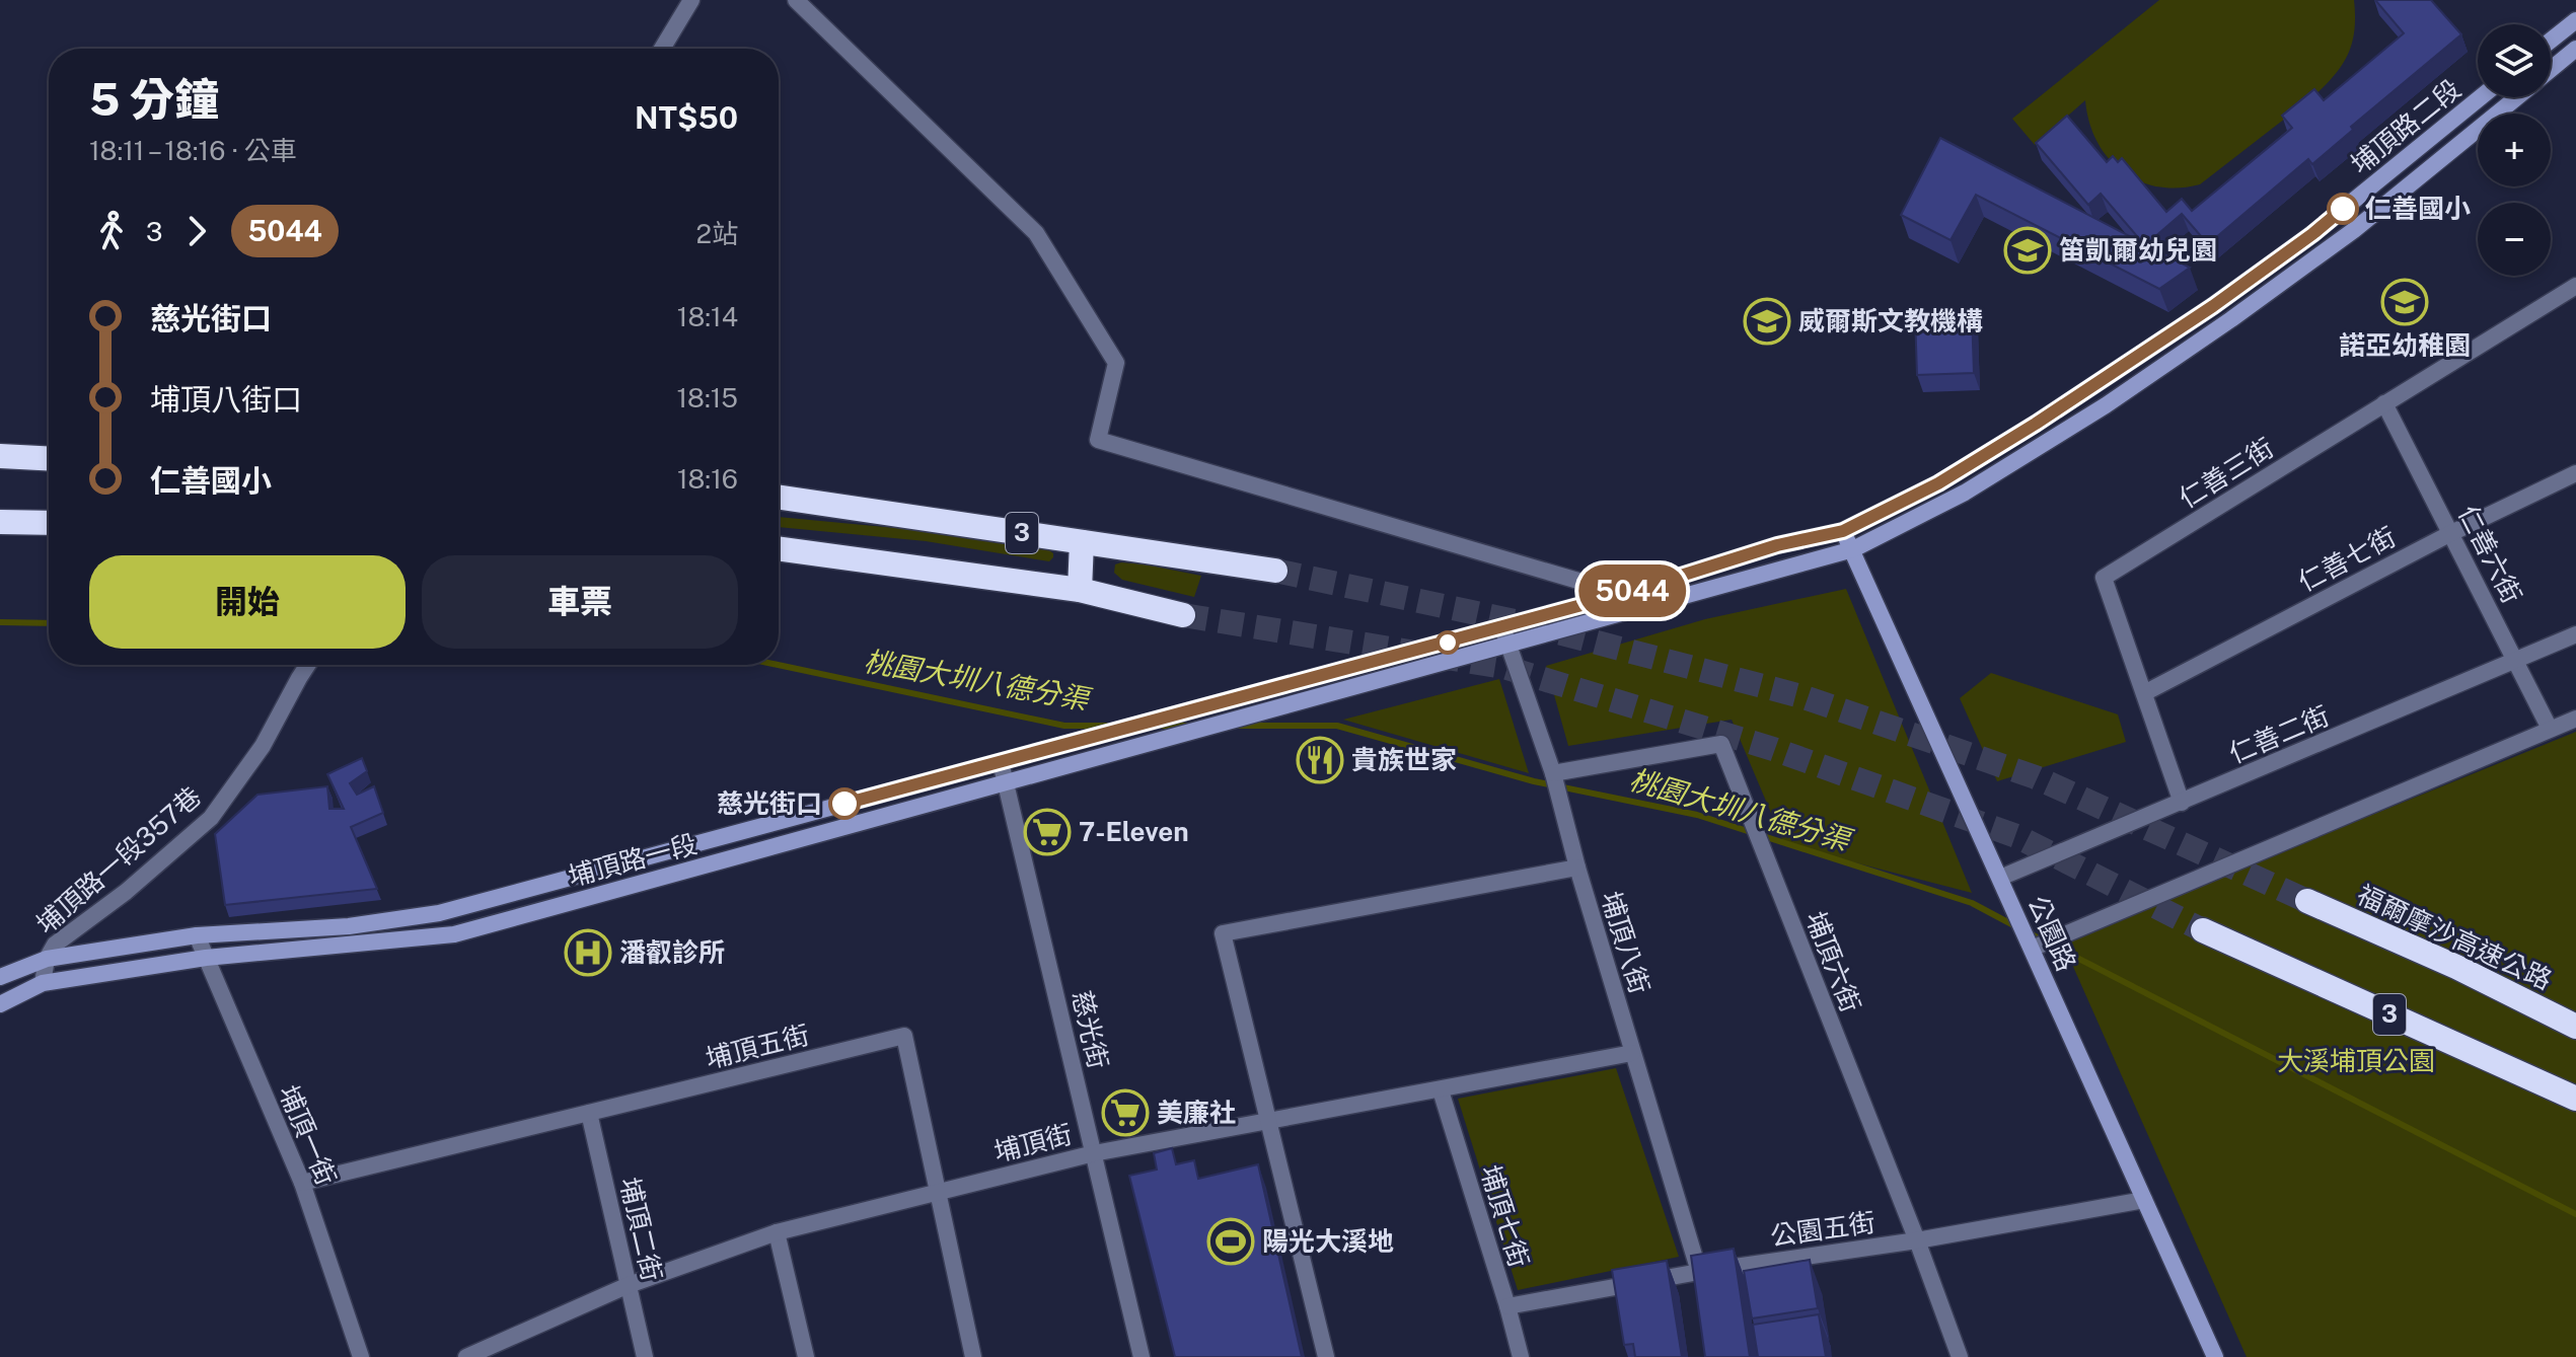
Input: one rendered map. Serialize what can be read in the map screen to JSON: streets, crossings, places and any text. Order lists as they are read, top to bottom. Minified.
{"streets":{"highway":["3","福爾摩沙高速公路"],"street":["埔頂路二段","仁善三街","仁善六街","仁善七街","仁善二街","埔頂路一段357巷","埔頂路一段","公園路","埔頂八街","埔頂六街","慈光街","埔頂五街","埔頂一街","埔頂街","埔頂七街","埔頂二街","公園五街"]},"crossings":[["埔頂路二段","埔頂路一段"],["埔頂路二段","公園路"],["仁善三街","仁善六街"],["仁善三街","仁善七街"],["仁善三街","仁善二街"],["仁善六街","仁善七街"],["仁善六街","仁善二街"],["仁善二街","公園路"],["埔頂路一段357巷","埔頂路一段"],["埔頂路一段","埔頂八街"],["埔頂路一段","慈光街"],["埔頂路一段","埔頂一街"],["公園路","公園五街"],["埔頂八街","埔頂六街"],["埔頂八街","埔頂街"],["埔頂八街","公園五街"],["埔頂六街","公園五街"],["慈光街","埔頂街"],["埔頂五街","埔頂一街"],["埔頂五街","埔頂街"],["埔頂五街","埔頂二街"],["埔頂街","埔頂七街"],["埔頂街","埔頂二街"],["埔頂七街","公園五街"]],"water":["桃園大圳八德分渠"],"parks":["大溪埔頂公園"],"places":{"other":["仁善國小","慈光街口"],"school or university":["笛凱爾幼兒園","諾亞幼稚園","威爾斯文教機構"],"restaurant":["貴族世家"],"supermarket":["7-Eleven","美廉社"],"hospital":["潘叡診所"],"sports":["陽光大溪地"]},"lines":["bus line 5044"],"page":{"on_map":"5044","map_buttons":["+","−"],"heading":["5 分鐘","18:11 – 18:16 · 公車","NT$50"],"legs":["3","5044","2站"],"list":[{"name":"慈光街口","value":"18:14"},{"name":"埔頂八街口","value":"18:15"},{"name":"仁善國小","value":"18:16"}],"buttons":["開始","車票"]}}
